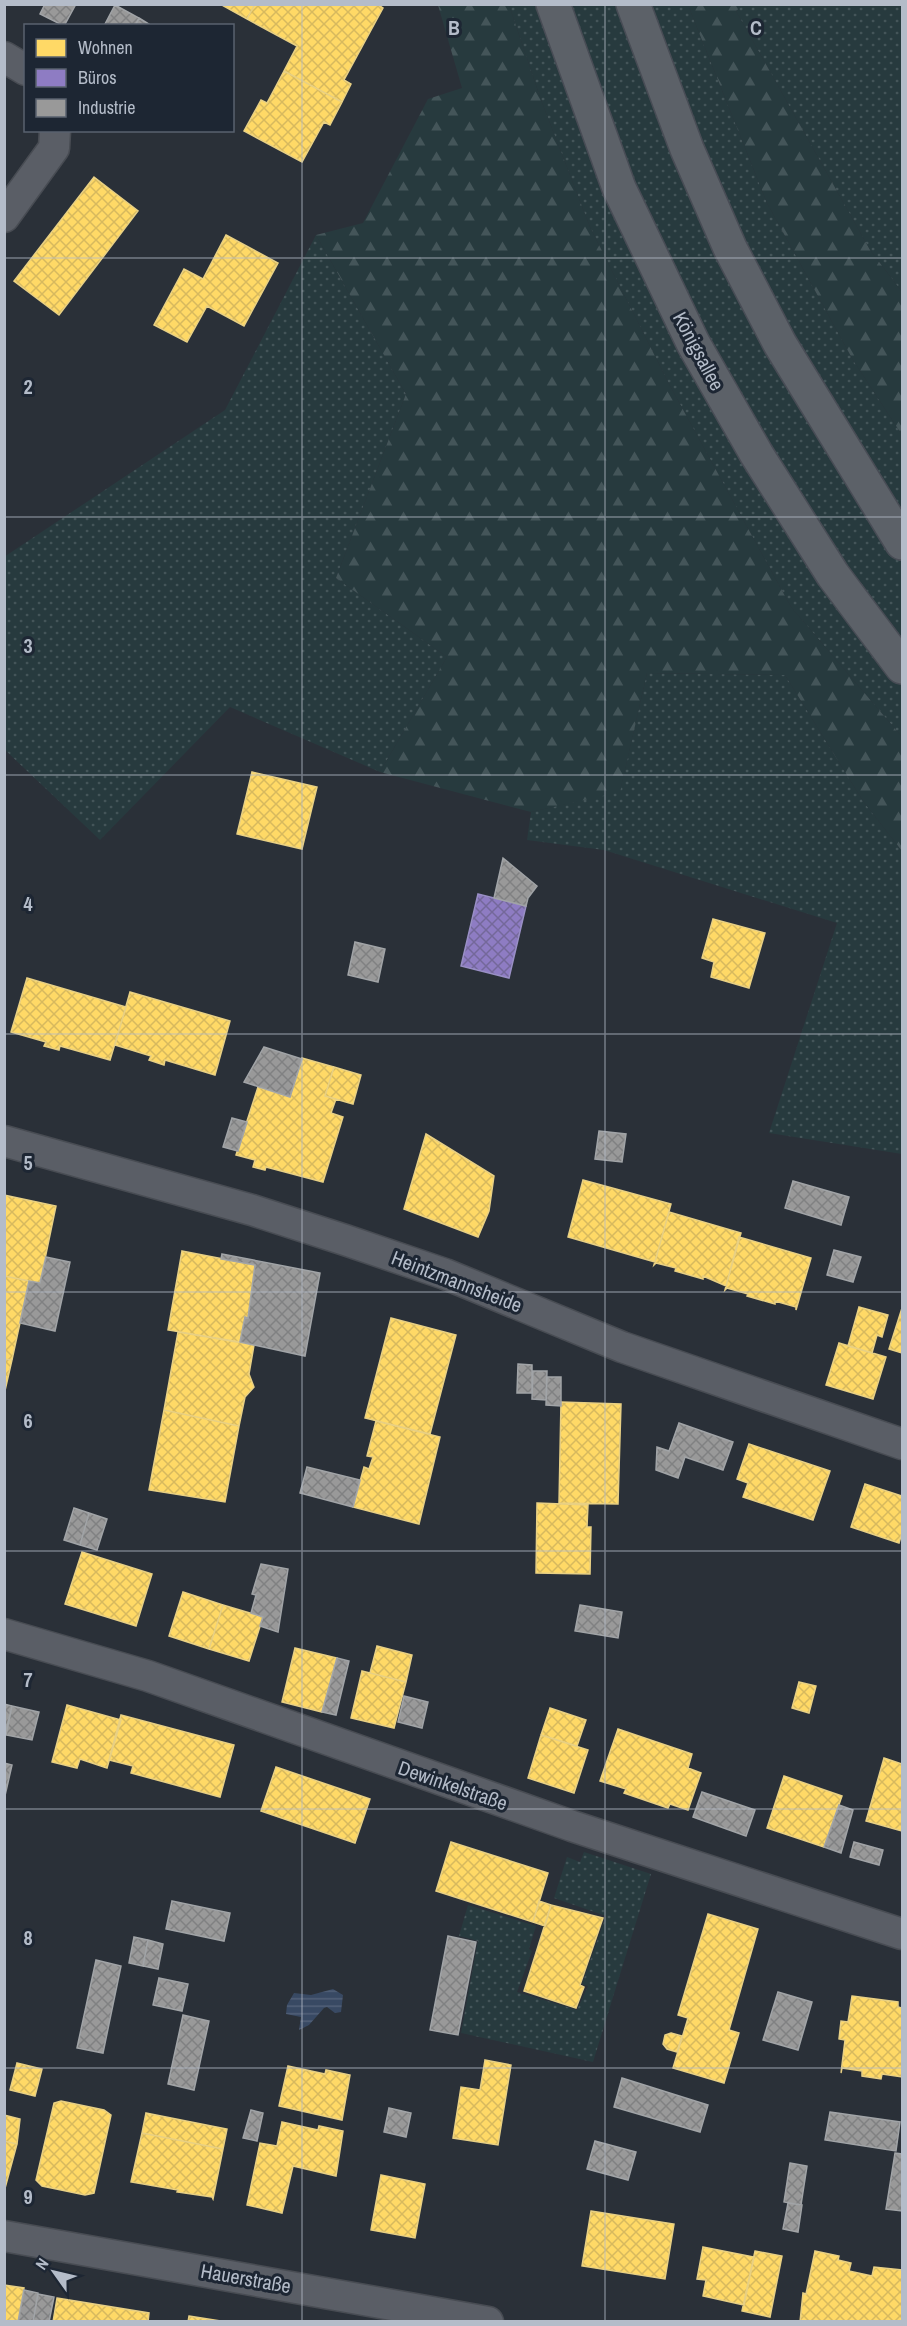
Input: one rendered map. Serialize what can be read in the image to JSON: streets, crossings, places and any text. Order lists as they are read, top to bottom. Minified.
{"streets":{"main road":["Königsallee"],"street":["Heintzmannsheide","Dewinkelstraße","Hauerstraße"]},"legend":["Wohnen","Büros","Industrie"],"north":"top left","grid":{"columns":["B","C"],"rows":["2","3","4","5","6","7","8","9"]}}
